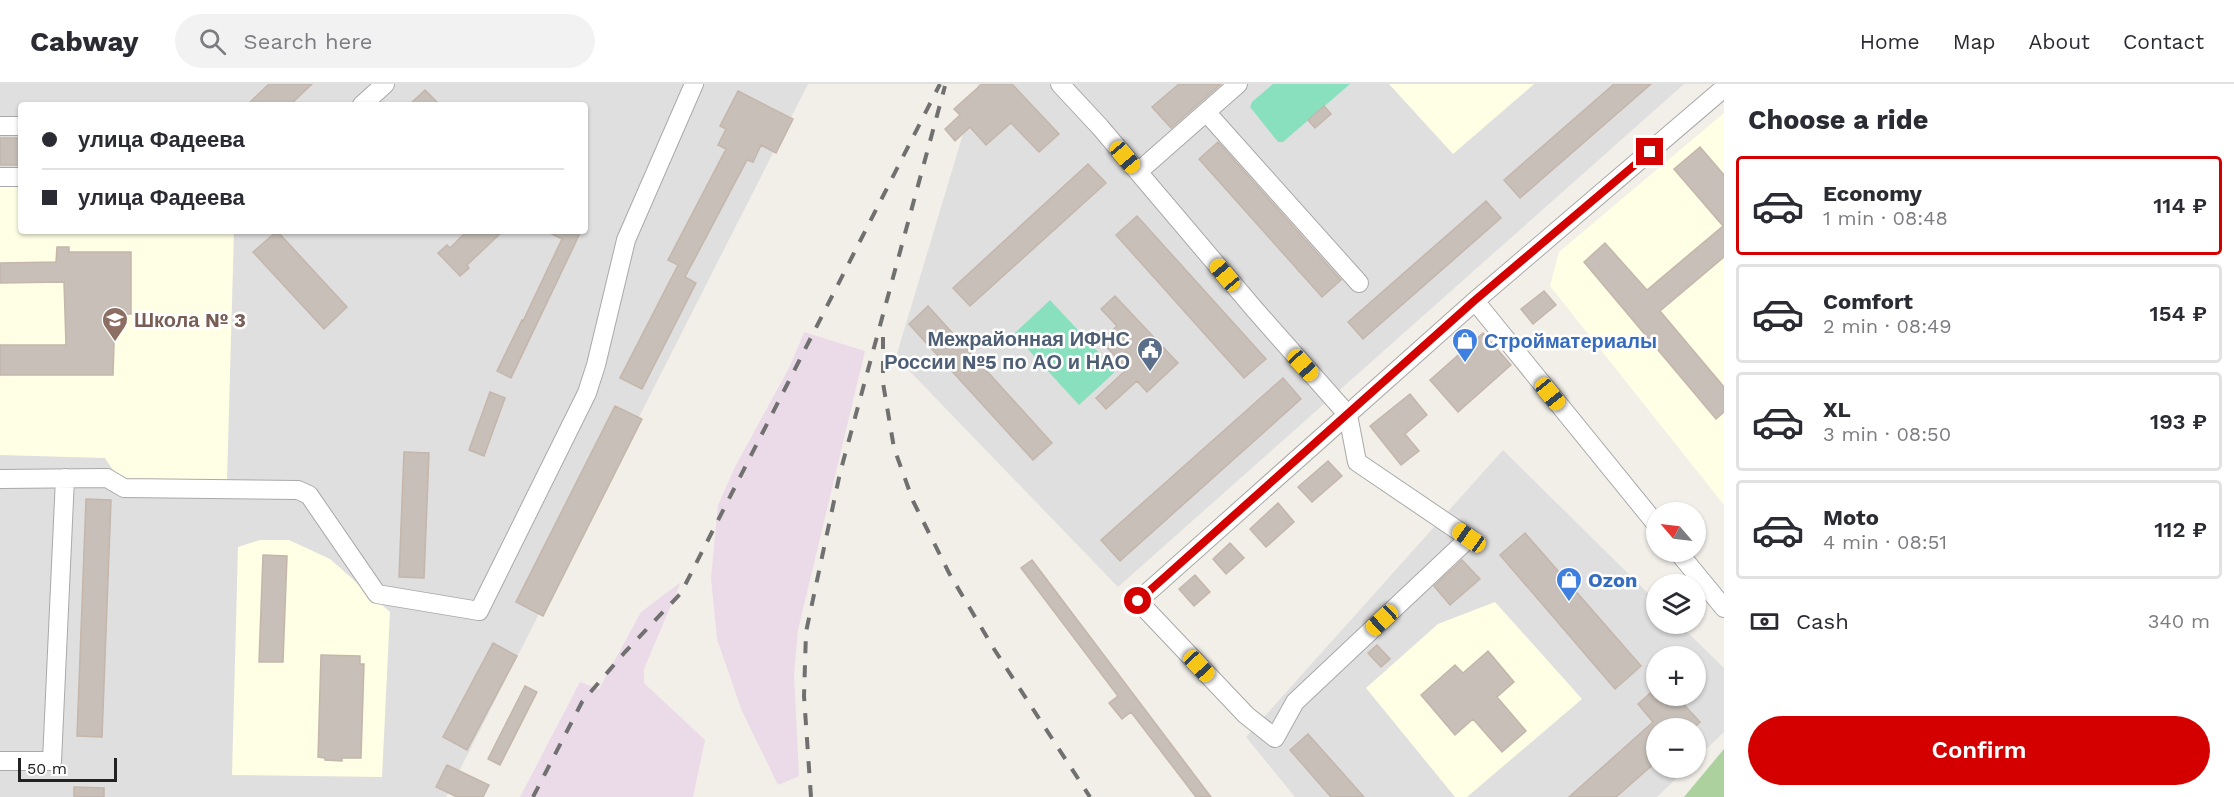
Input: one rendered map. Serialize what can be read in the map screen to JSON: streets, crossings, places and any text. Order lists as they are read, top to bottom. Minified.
{"places":{"school or university":["Школа № 3"],"shop":["Стройматериалы","Ozon"],"public building":["Межрайонная ИФНС России №5 по АО и НАО"]},"scale_bar":"50 m","north":"top left","page":{"header":"Cabway","search":"Search here","nav":["Home","Map","About","Contact"],"heading":"Choose a ride","banner":["улица Фадеева","улица Фадеева"],"list":[{"name":"Economy","note":"1 min · 08:48","value":"114 ₽"},{"name":"Comfort","note":"2 min · 08:49","value":"154 ₽"},{"name":"XL","note":"3 min · 08:50","value":"193 ₽"},{"name":"Moto","note":"4 min · 08:51","value":"112 ₽"}],"map_buttons":["+","−"],"pay":["Cash","340 m"],"buttons":"Confirm","scale":"50 m"}}
